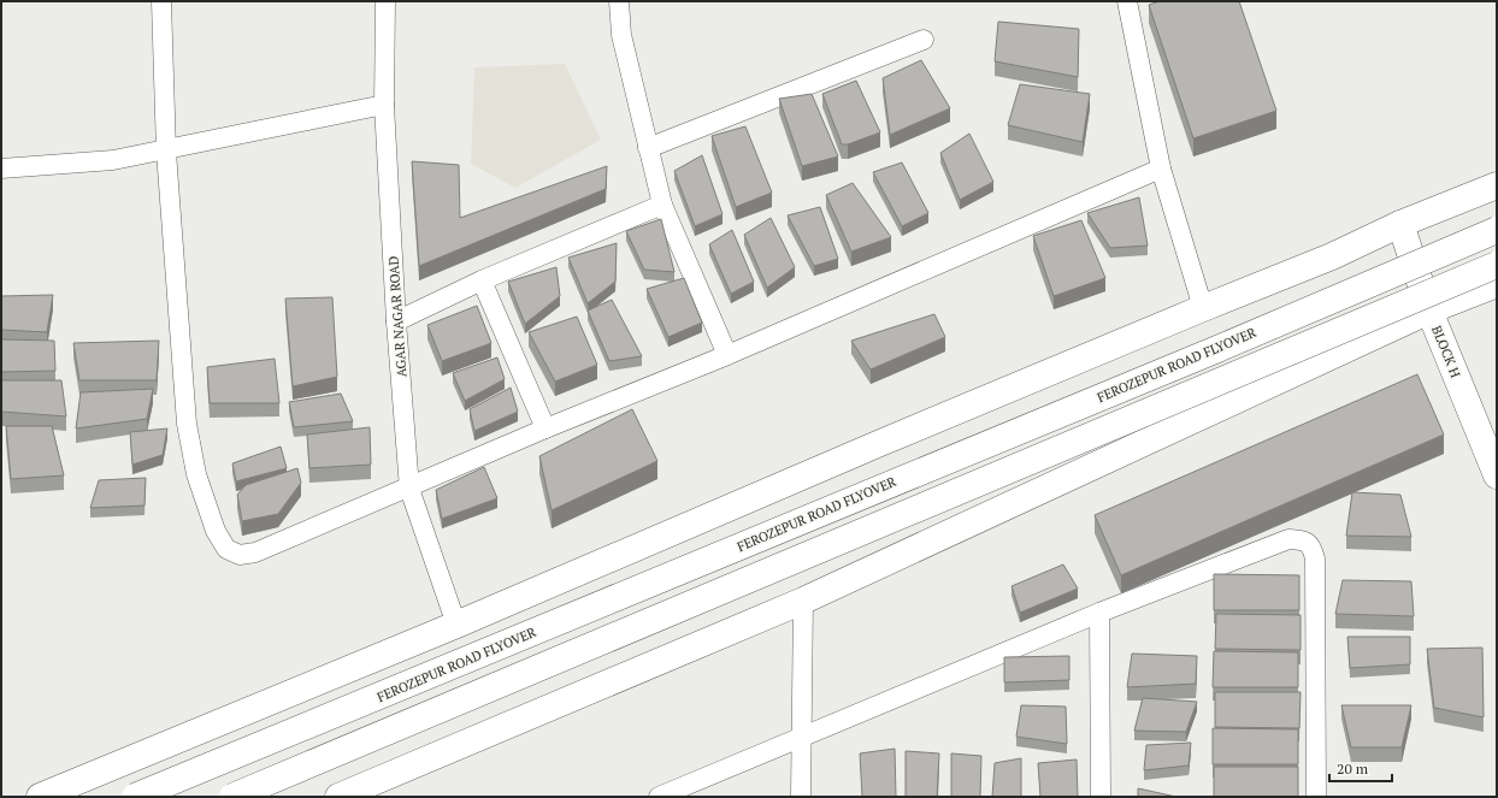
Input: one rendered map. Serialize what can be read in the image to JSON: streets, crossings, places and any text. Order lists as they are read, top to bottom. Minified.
{"streets":{"main road":["BLOCK H","FEROZEPUR ROAD FLYOVER"],"street":["AGAR NAGAR ROAD"]},"scale_bar":"20 m"}
